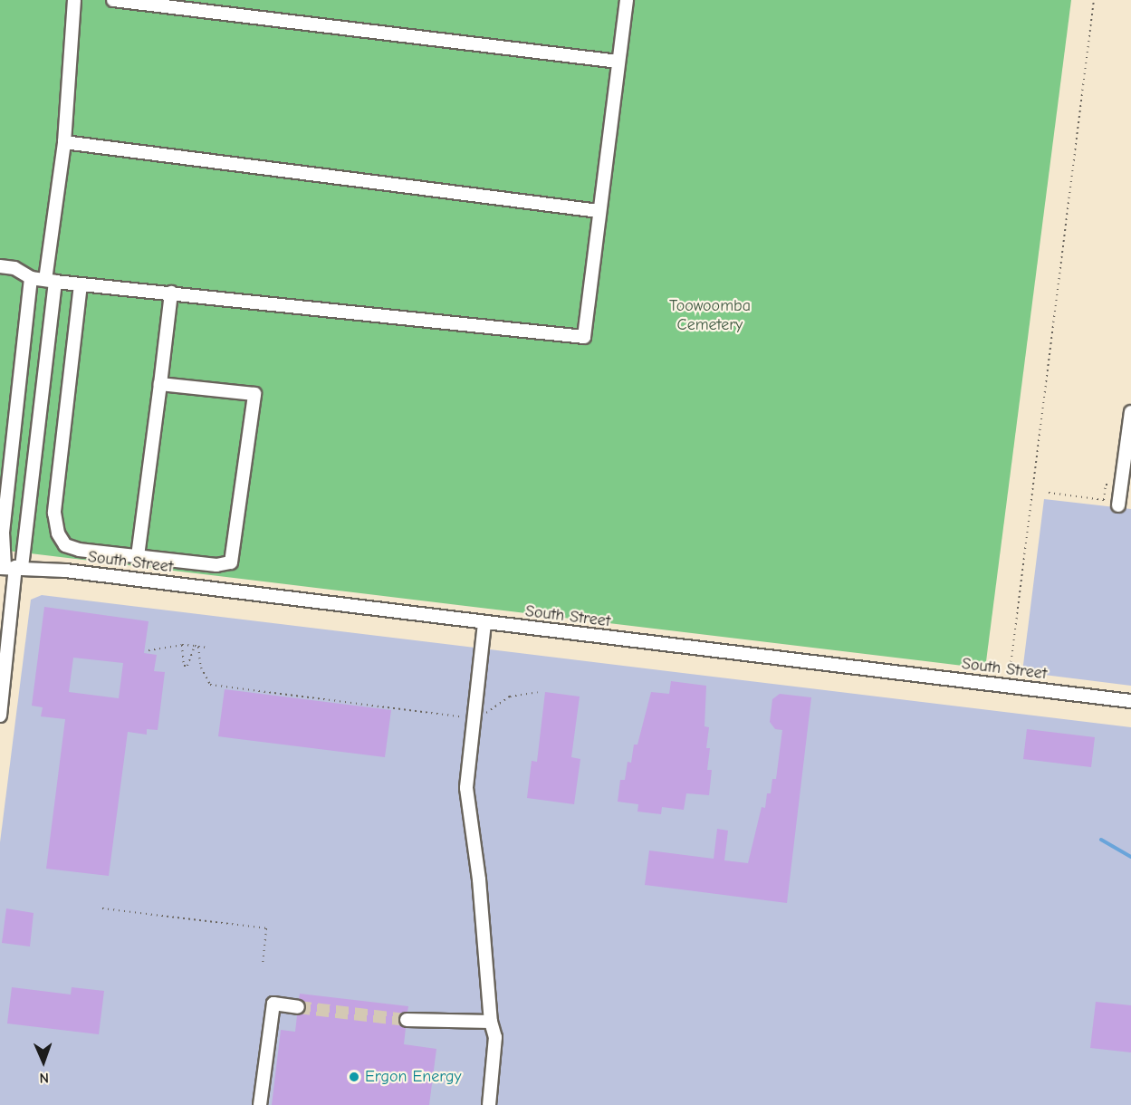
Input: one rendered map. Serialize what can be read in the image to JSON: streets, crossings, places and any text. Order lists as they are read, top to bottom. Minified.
{"streets":{"street":["South Street"]},"parks":["Toowoomba Cemetery"],"places":["Ergon Energy"],"north":"bottom"}
